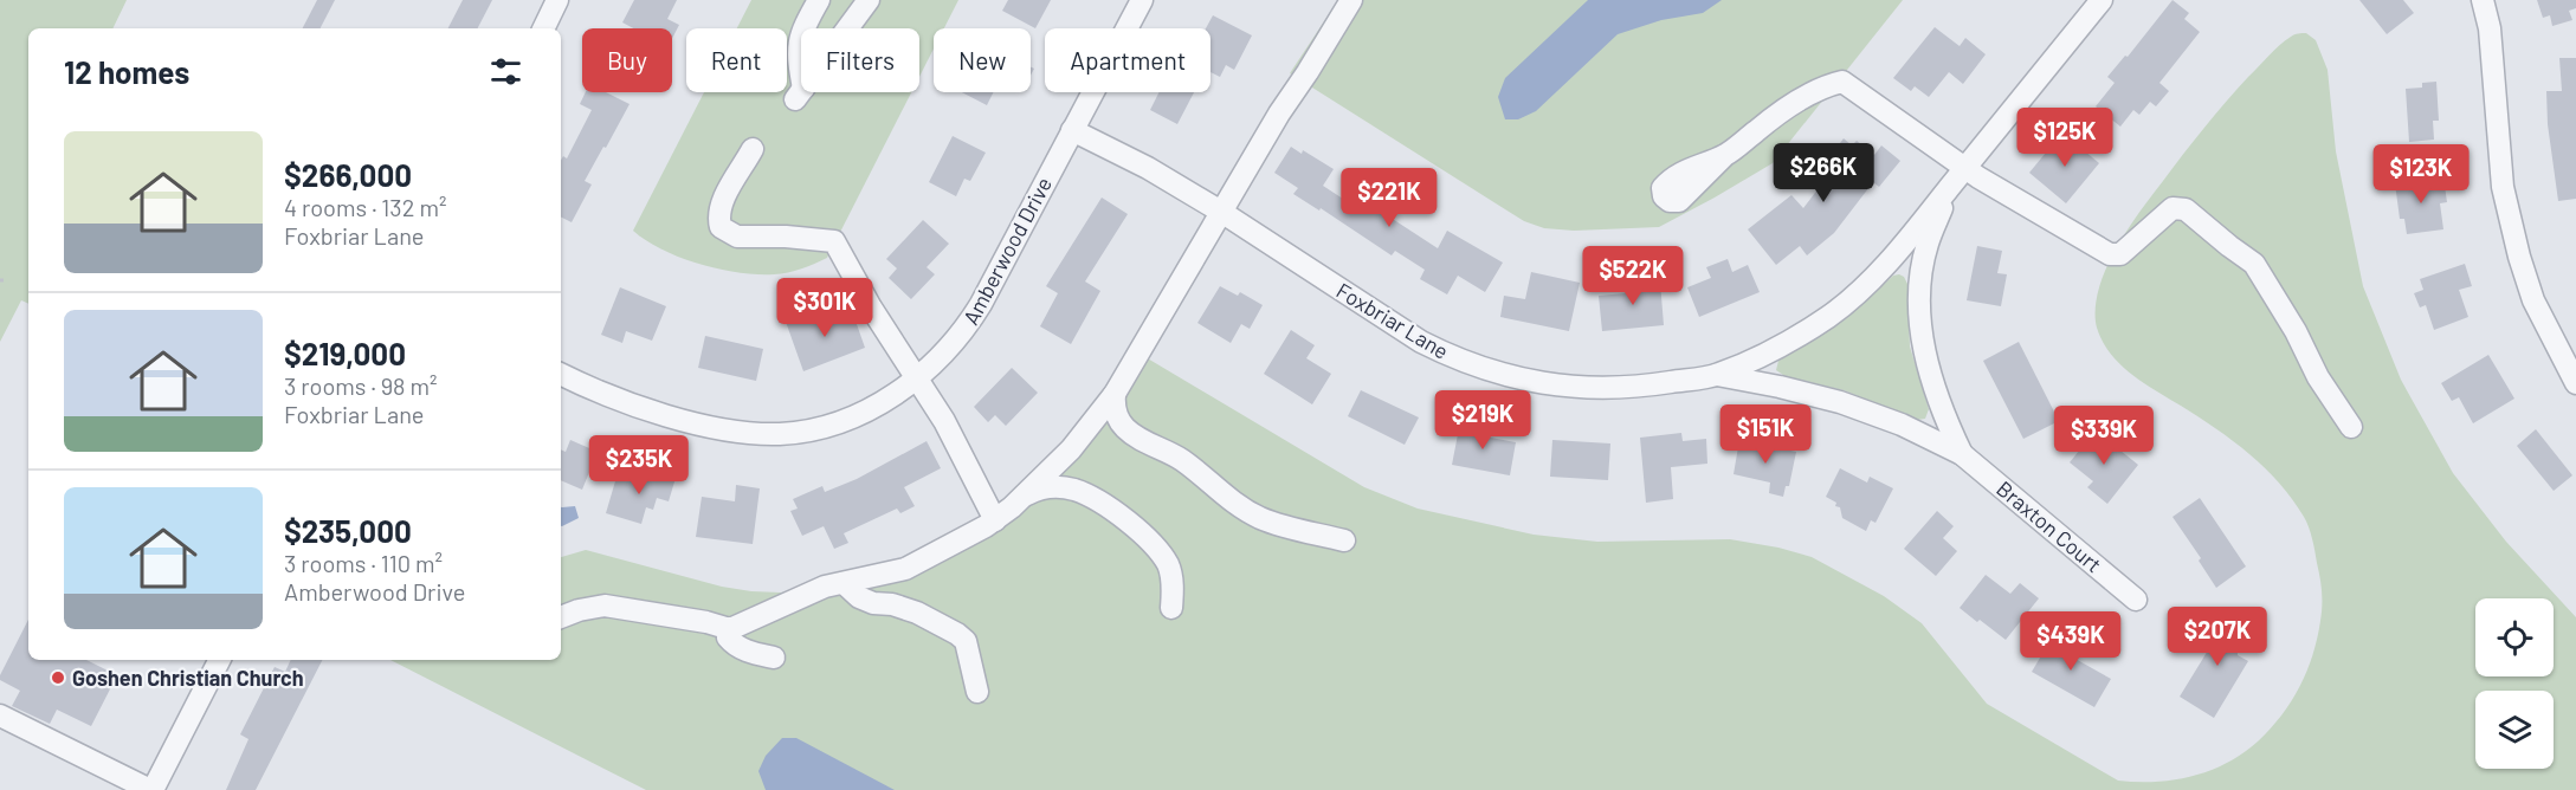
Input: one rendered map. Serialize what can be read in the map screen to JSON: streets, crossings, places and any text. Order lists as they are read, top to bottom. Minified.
{"streets":{"street":["Amberwood Drive","Foxbriar Lane","Braxton Court"]},"crossings":[["Amberwood Drive","Foxbriar Lane"],["Foxbriar Lane","Braxton Court"]],"places":["Goshen Christian Church"],"page":{"chip":["Buy","Rent","Filters","New","Apartment"],"heading":"12 homes","price":["$125K","$266K","$123K","$221K","$522K","$301K","$219K","$151K","$339K","$235K","$207K","$439K"],"list":[{"name":"$266,000","note":"4 rooms · 132 m² · Foxbriar Lane"},{"name":"$219,000","note":"3 rooms · 98 m² · Foxbriar Lane"},{"name":"$235,000","note":"3 rooms · 110 m² · Amberwood Drive"}]}}
